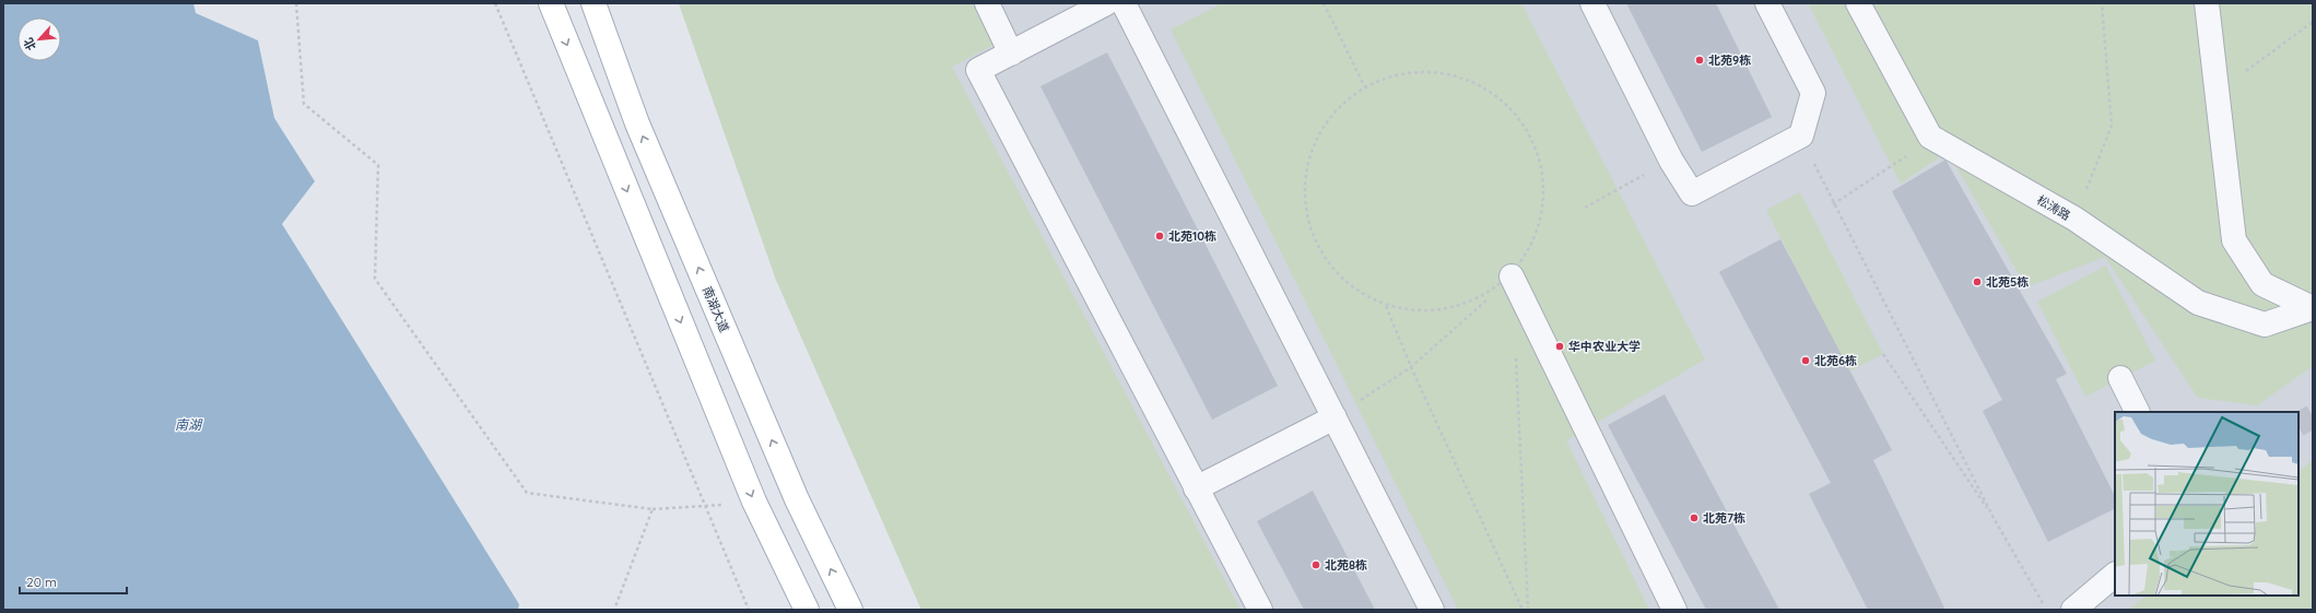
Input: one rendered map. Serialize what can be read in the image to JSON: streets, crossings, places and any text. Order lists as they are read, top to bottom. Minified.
{"streets":{"main road":["南湖大道"],"street":["松涛路"]},"water":["南湖"],"places":["北苑9栋","北苑10栋","北苑5栋","华中农业大学","北苑6栋","北苑7栋","北苑8栋"],"scale_bar":"20 m","north":"bottom left"}
